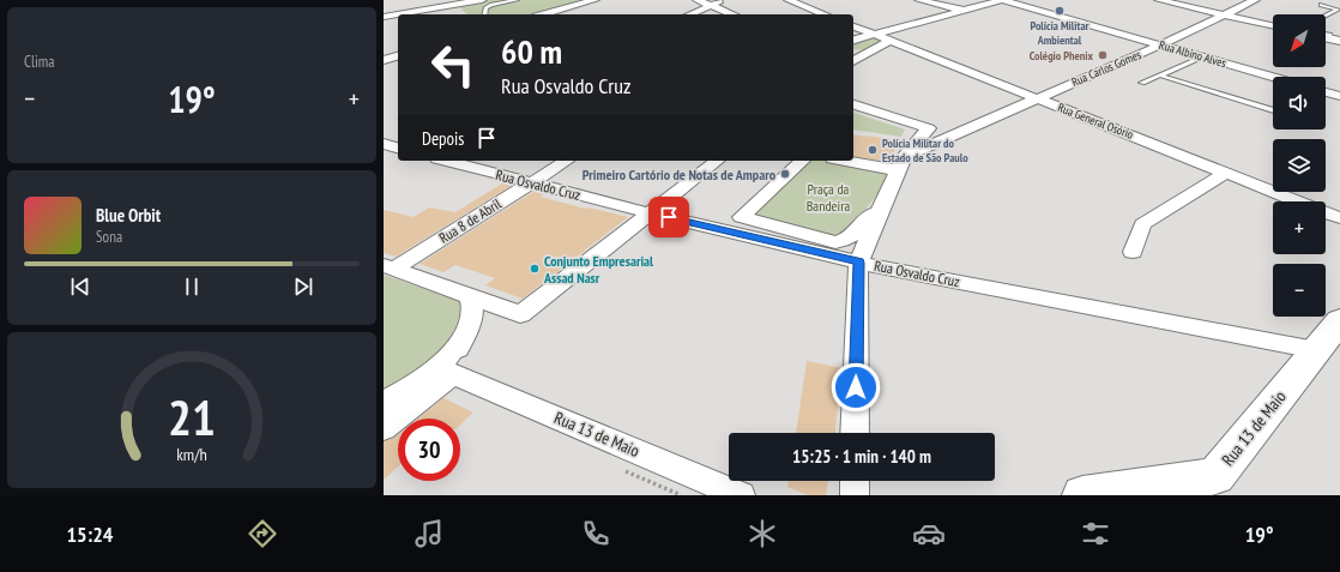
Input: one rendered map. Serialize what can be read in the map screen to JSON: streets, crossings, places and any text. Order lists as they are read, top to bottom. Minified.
{"streets":{"street":["Rua Albino Alves","Rua Carlos Gomes","Rua General Osório","Rua Osvaldo Cruz","Rua 8 de Abril","Rua 13 de Maio"]},"crossings":[["Rua Albino Alves","Rua Carlos Gomes"],["Rua Carlos Gomes","Rua General Osório"],["Rua Osvaldo Cruz","Rua 8 de Abril"],["Rua Osvaldo Cruz","Rua 13 de Maio"]],"parks":["Praça da Bandeira"],"places":["Polícia Militar Ambiental","Colégio Phenix","Polícia Militar do Estado de São Paulo","Primeiro Cartório de Notas de Amparo","Conjunto Empresarial Assad Nasr"],"north":"bottom left","page":{"tile":"Clima","map_buttons":["+","−"],"turn":["60 m","Rua Osvaldo Cruz"],"heat":["−","19°","+"],"then":"Depois","song":["Blue Orbit","Sona"],"limit":"30","trip":"15:25 · 1 min · 140 m","tabs":["15:24","19°"],"gauge":["21","km/h"]}}
